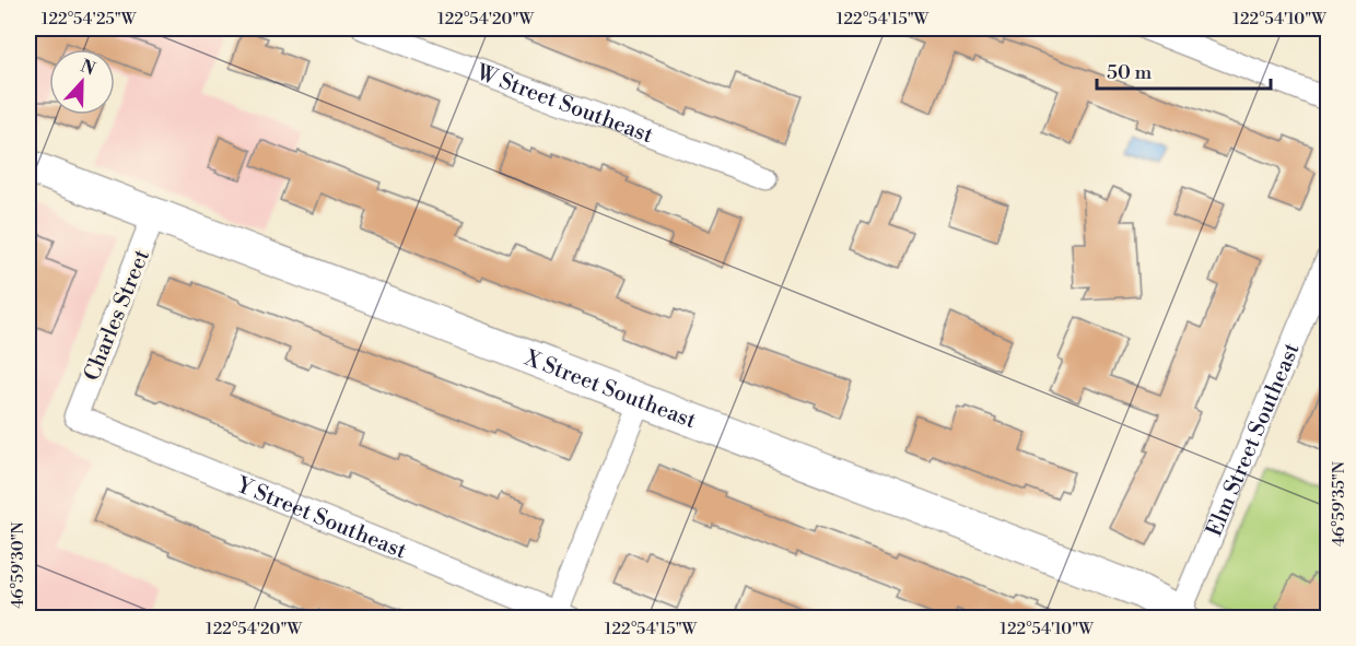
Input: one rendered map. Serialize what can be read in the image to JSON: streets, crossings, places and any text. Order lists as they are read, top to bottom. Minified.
{"streets":{"street":["W Street Southeast","Charles Street","X Street Southeast","Elm Street Southeast","Y Street Southeast"]},"crossings":[["Charles Street","X Street Southeast"],["Charles Street","Y Street Southeast"],["X Street Southeast","Elm Street Southeast"]],"scale_bar":"50 m","north":"top","coordinates":["122°54'25\"W","122°54'20\"W","122°54'15\"W","122°54'10\"W","46°59'35\"N","46°59'30\"N"]}
